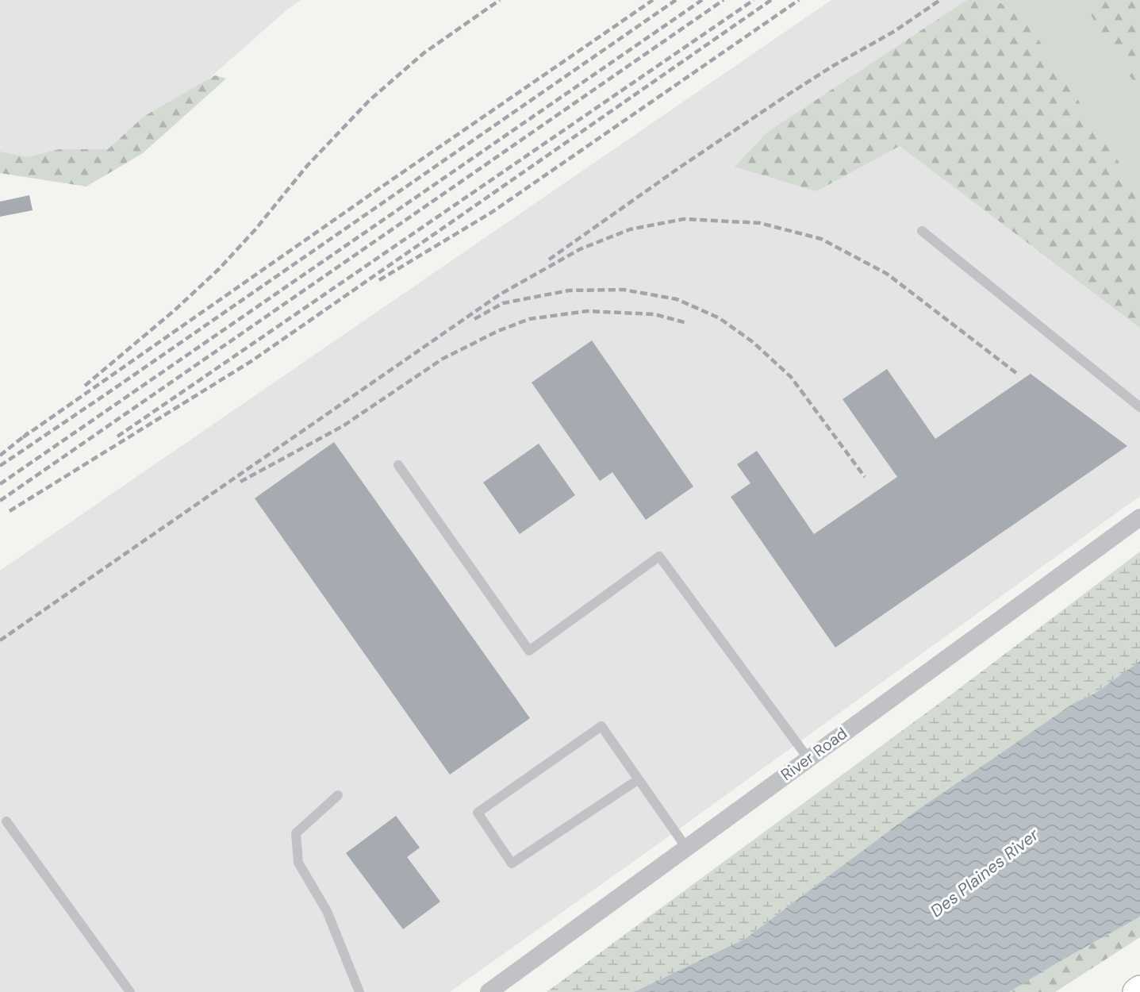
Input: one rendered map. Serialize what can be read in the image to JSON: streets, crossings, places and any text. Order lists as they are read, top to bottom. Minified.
{"streets":{"street":["River Road"]},"water":["Des Plaines River"]}
